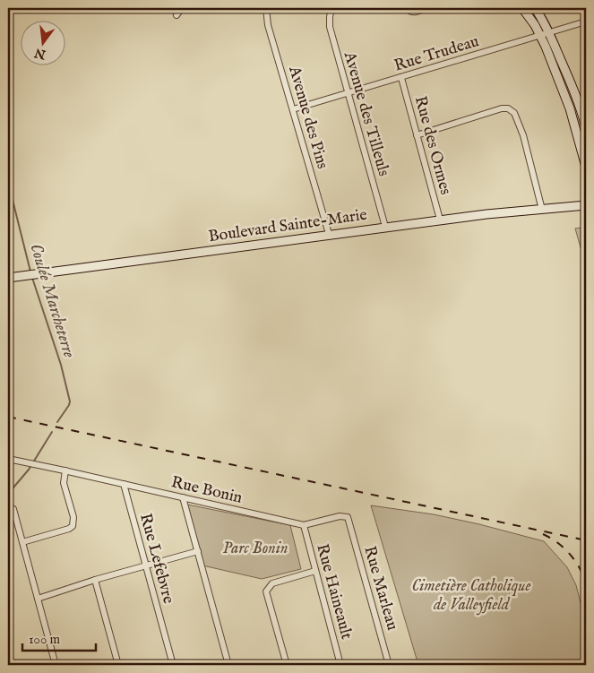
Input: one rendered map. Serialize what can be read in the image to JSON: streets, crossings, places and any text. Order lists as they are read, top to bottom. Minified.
{"streets":{"street":["Rue Trudeau","Avenue des Tilleuls","Avenue des Pins","Rue des Ormes","Boulevard Sainte-Marie","Rue Bonin","Rue Lefebvre","Rue Marleau","Rue Haineault"]},"crossings":[["Rue Trudeau","Avenue des Tilleuls"],["Rue Trudeau","Avenue des Pins"],["Rue Trudeau","Rue des Ormes"],["Avenue des Tilleuls","Boulevard Sainte-Marie"],["Avenue des Pins","Boulevard Sainte-Marie"],["Rue des Ormes","Boulevard Sainte-Marie"],["Rue Bonin","Rue Lefebvre"],["Rue Bonin","Rue Marleau"],["Rue Bonin","Rue Haineault"]],"water":["Coulée Marcheterre"],"parks":["Parc Bonin","Cimetière Catholique de Valleyfield"],"scale_bar":"100 m","north":"bottom"}
